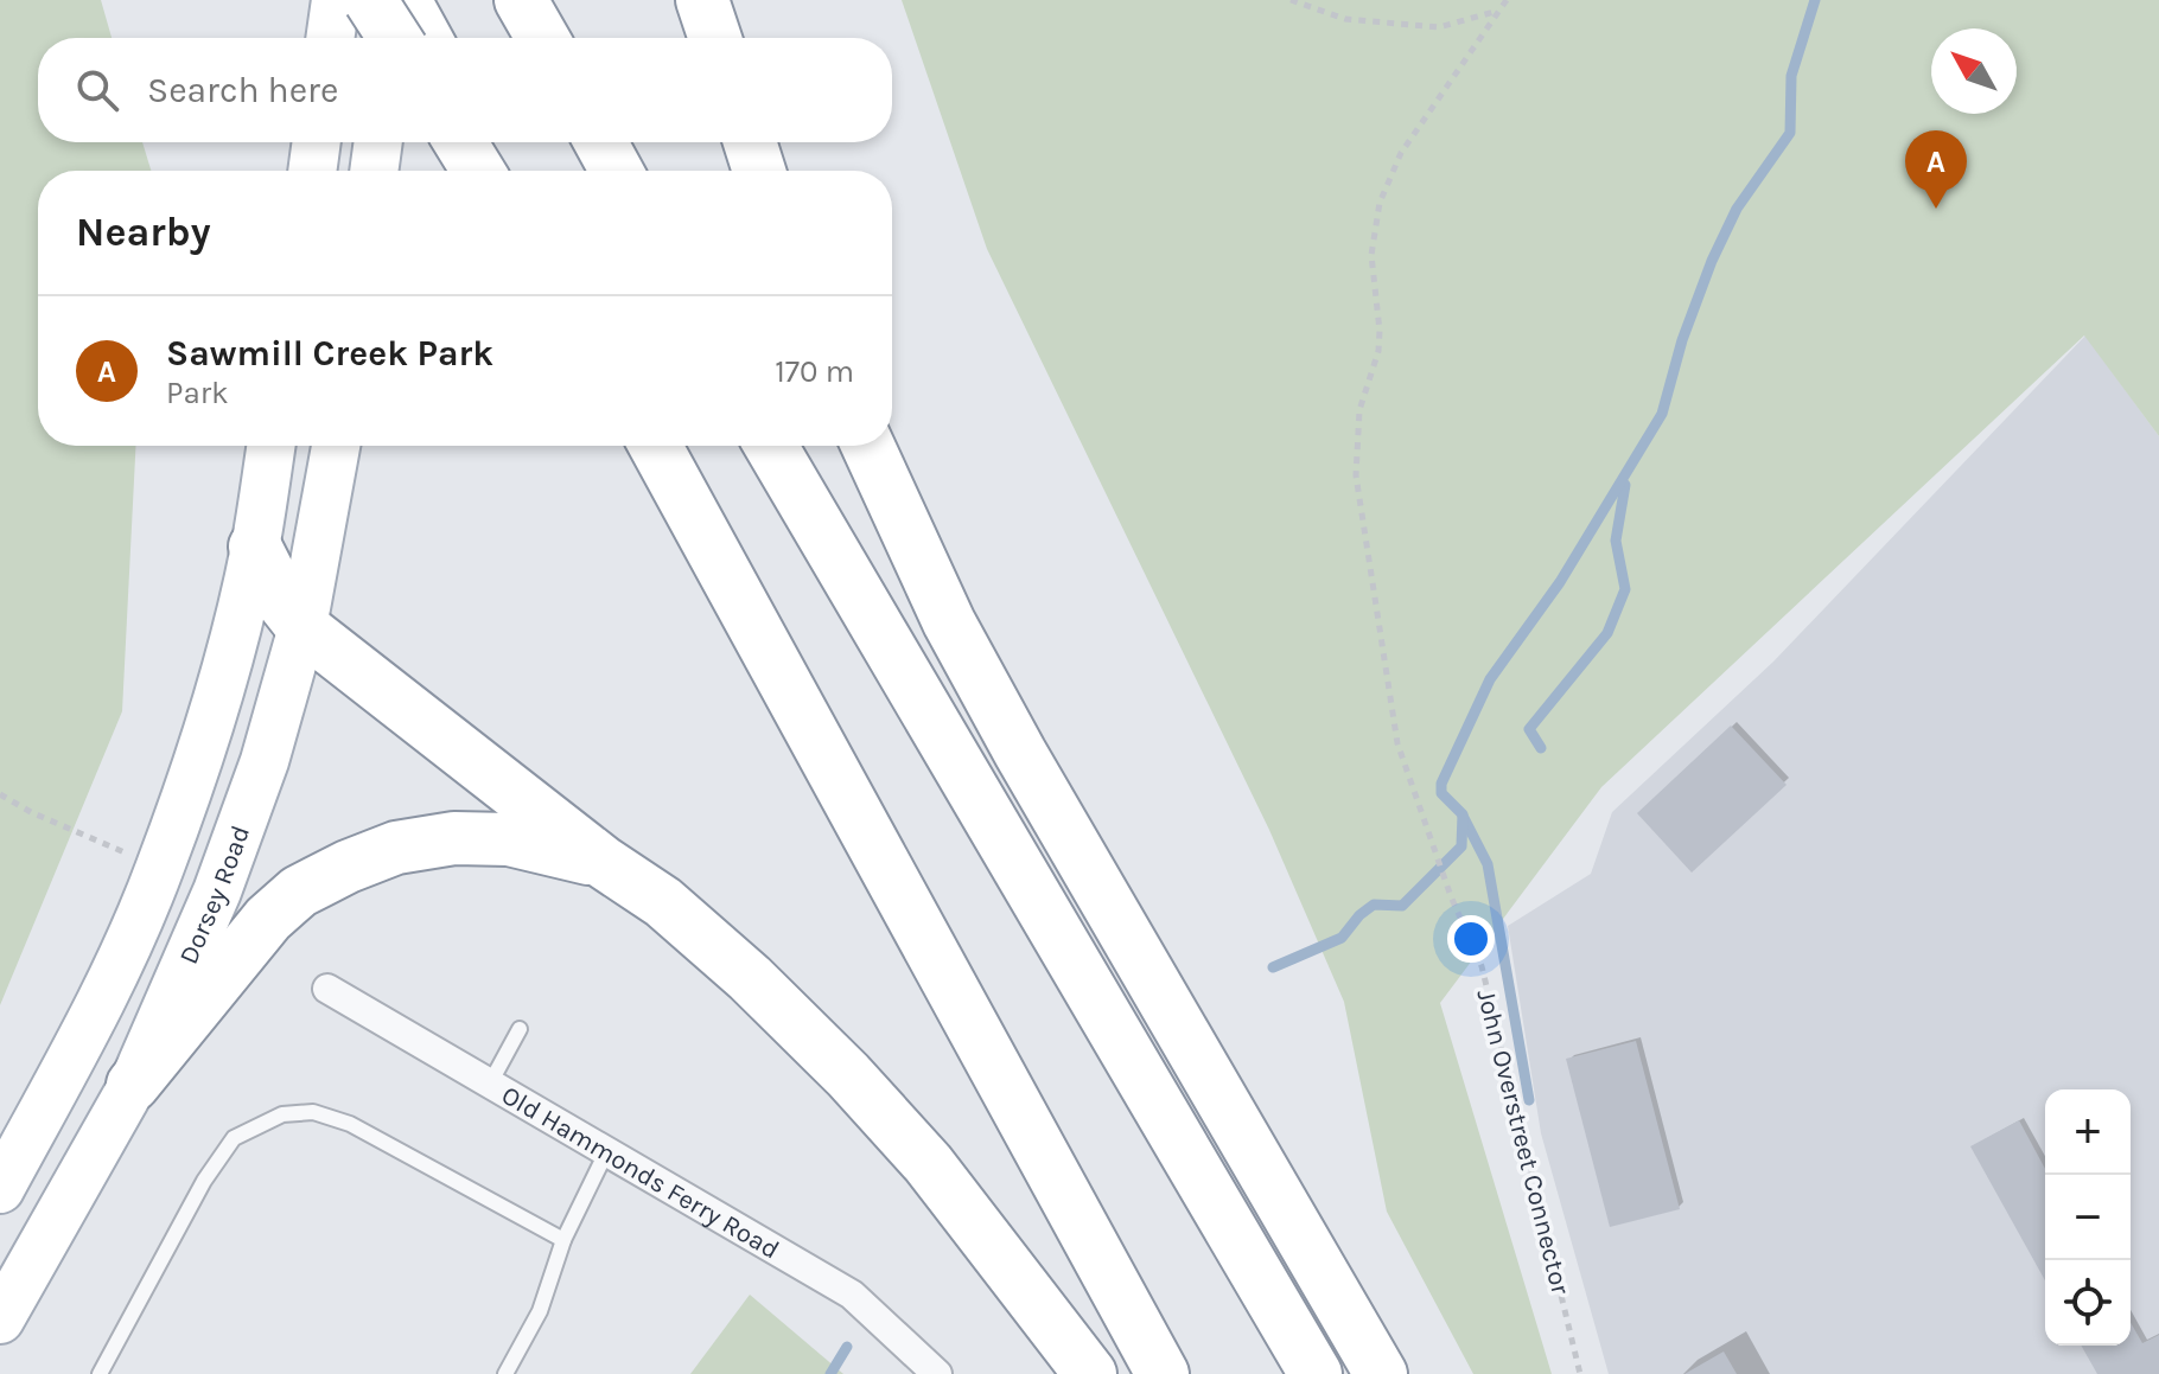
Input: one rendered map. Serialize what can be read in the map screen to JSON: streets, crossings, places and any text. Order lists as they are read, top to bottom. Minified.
{"streets":{"main road":["Dorsey Road"],"street":["Old Hammonds Ferry Road"],"path":["John Overstreet Connector"]},"north":"top left","page":{"search":"Search here","pins":"A","heading":"Nearby","list":[{"mark":"A","name":"Sawmill Creek Park","note":"Park","value":"170 m"}],"map_buttons":["+","−"]}}
